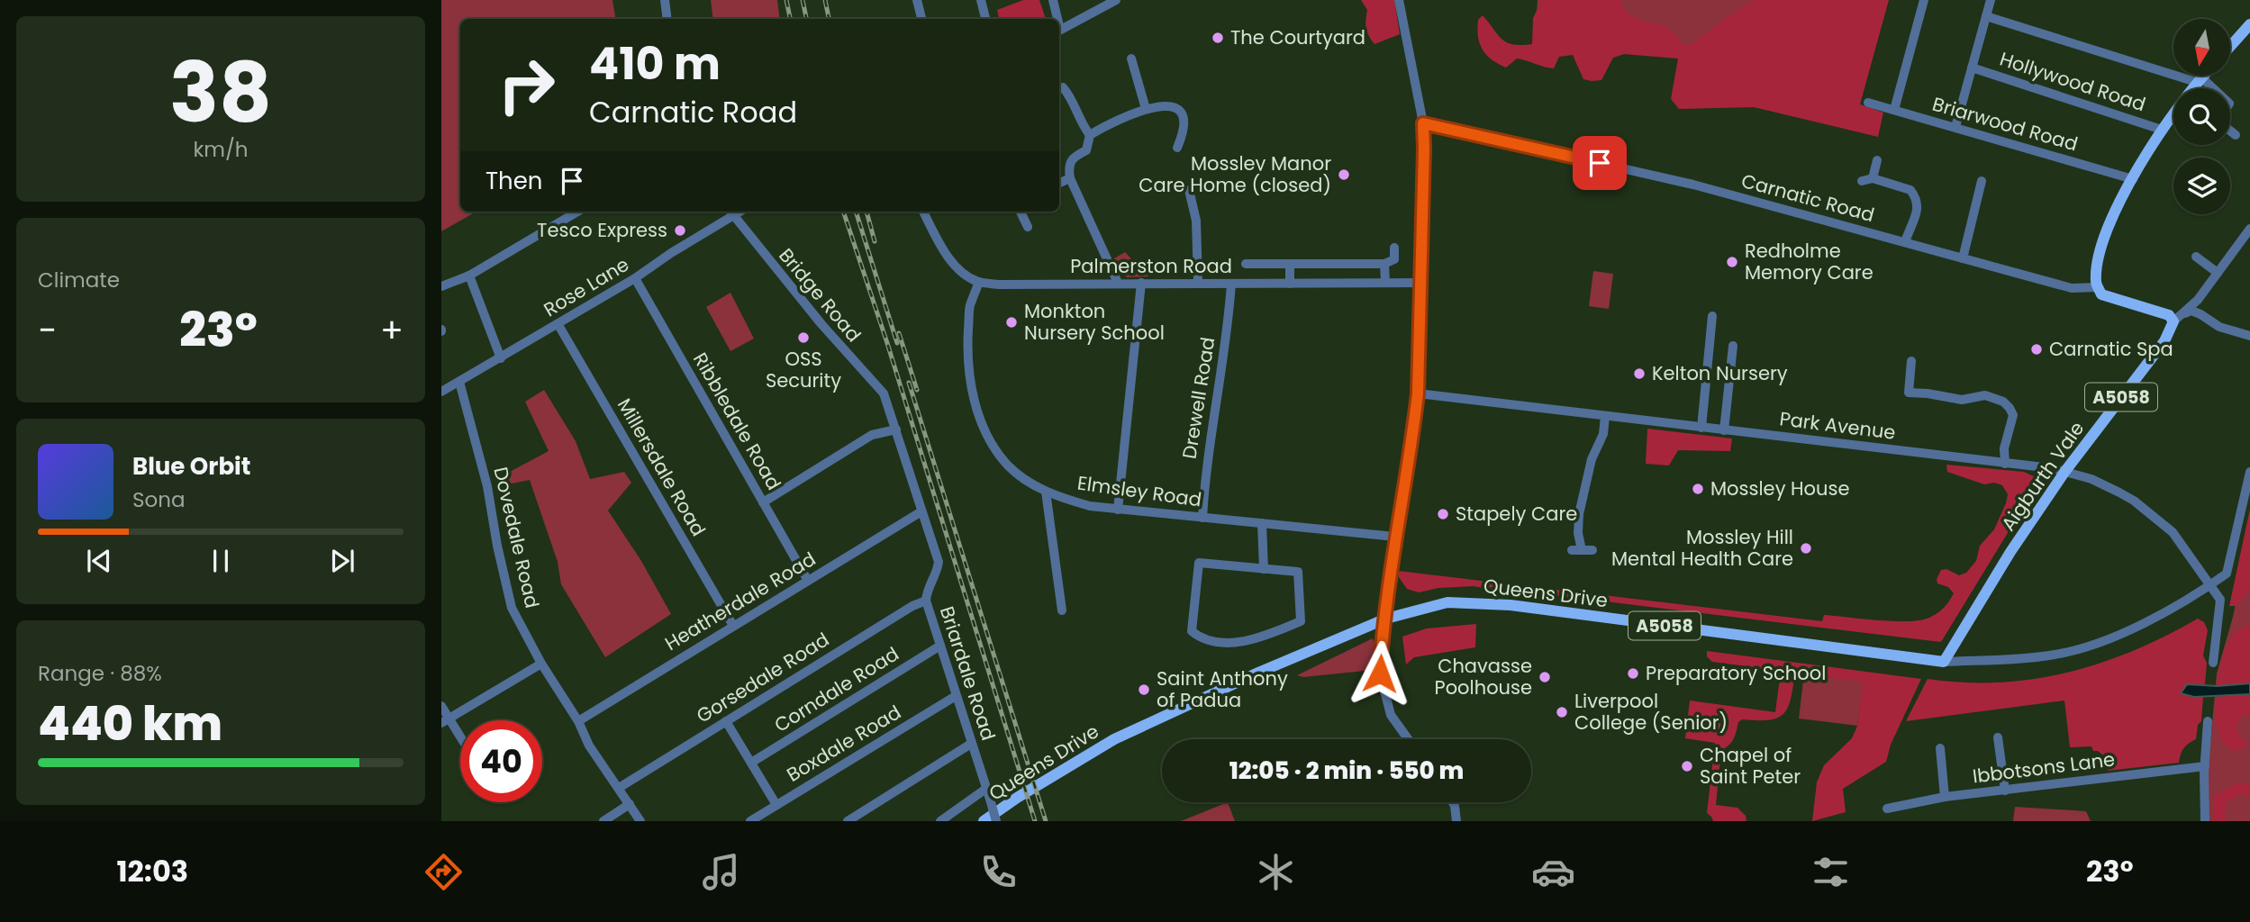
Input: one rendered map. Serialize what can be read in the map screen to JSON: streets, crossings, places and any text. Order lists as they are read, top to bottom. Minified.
{"streets":{"main road":["Carnatic Road","A5058","Aigburth Vale","Queens Drive"],"street":["Hollywood Road","Briarwood Road","Palmerston Road","Rose Lane","Bridge Road","Drewell Road","Ribbledale Road","Park Avenue","Millersdale Road","Elmsley Road","Dovedale Road","Heatherdale Road","Briardale Road","Gorsedale Road","Corndale Road","Boxdale Road","Ibbotsons Lane"]},"crossings":[["Carnatic Road","Aigburth Vale"],["Palmerston Road","Drewell Road"],["Palmerston Road","Elmsley Road"],["Rose Lane","Bridge Road"],["Rose Lane","Ribbledale Road"],["Rose Lane","Millersdale Road"],["Rose Lane","Dovedale Road"],["Bridge Road","Briardale Road"],["Drewell Road","Elmsley Road"],["Ribbledale Road","Heatherdale Road"],["Park Avenue","Aigburth Vale"],["Park Avenue","Queens Drive"],["Millersdale Road","Heatherdale Road"],["Aigburth Vale","Queens Drive"],["Dovedale Road","Heatherdale Road"],["Dovedale Road","Gorsedale Road"],["Queens Drive","Briardale Road"],["Heatherdale Road","Briardale Road"],["Briardale Road","Gorsedale Road"],["Briardale Road","Corndale Road"],["Briardale Road","Boxdale Road"]],"places":["The Courtyard","Mossley Manor Care Home (closed)","Tesco Express","Redholme Memory Care","Monkton Nursery School","OSS Security","Carnatic Spa","Kelton Nursery","Mossley House","Stapely Care","Mossley Hill Mental Health Care","Preparatory School","Chavasse Poolhouse","Saint Anthony of Padua","Liverpool College (Senior)","Chapel of Saint Peter"],"north":"bottom","page":{"tile":[["38","km/h"],"Climate",["Range · 88%","440 km"]],"turn":["410 m","Carnatic Road"],"then":"Then","heat":["−","23°","+"],"song":["Blue Orbit","Sona"],"limit":"40","trip":"12:05 · 2 min · 550 m","tabs":["12:03","23°"]}}
